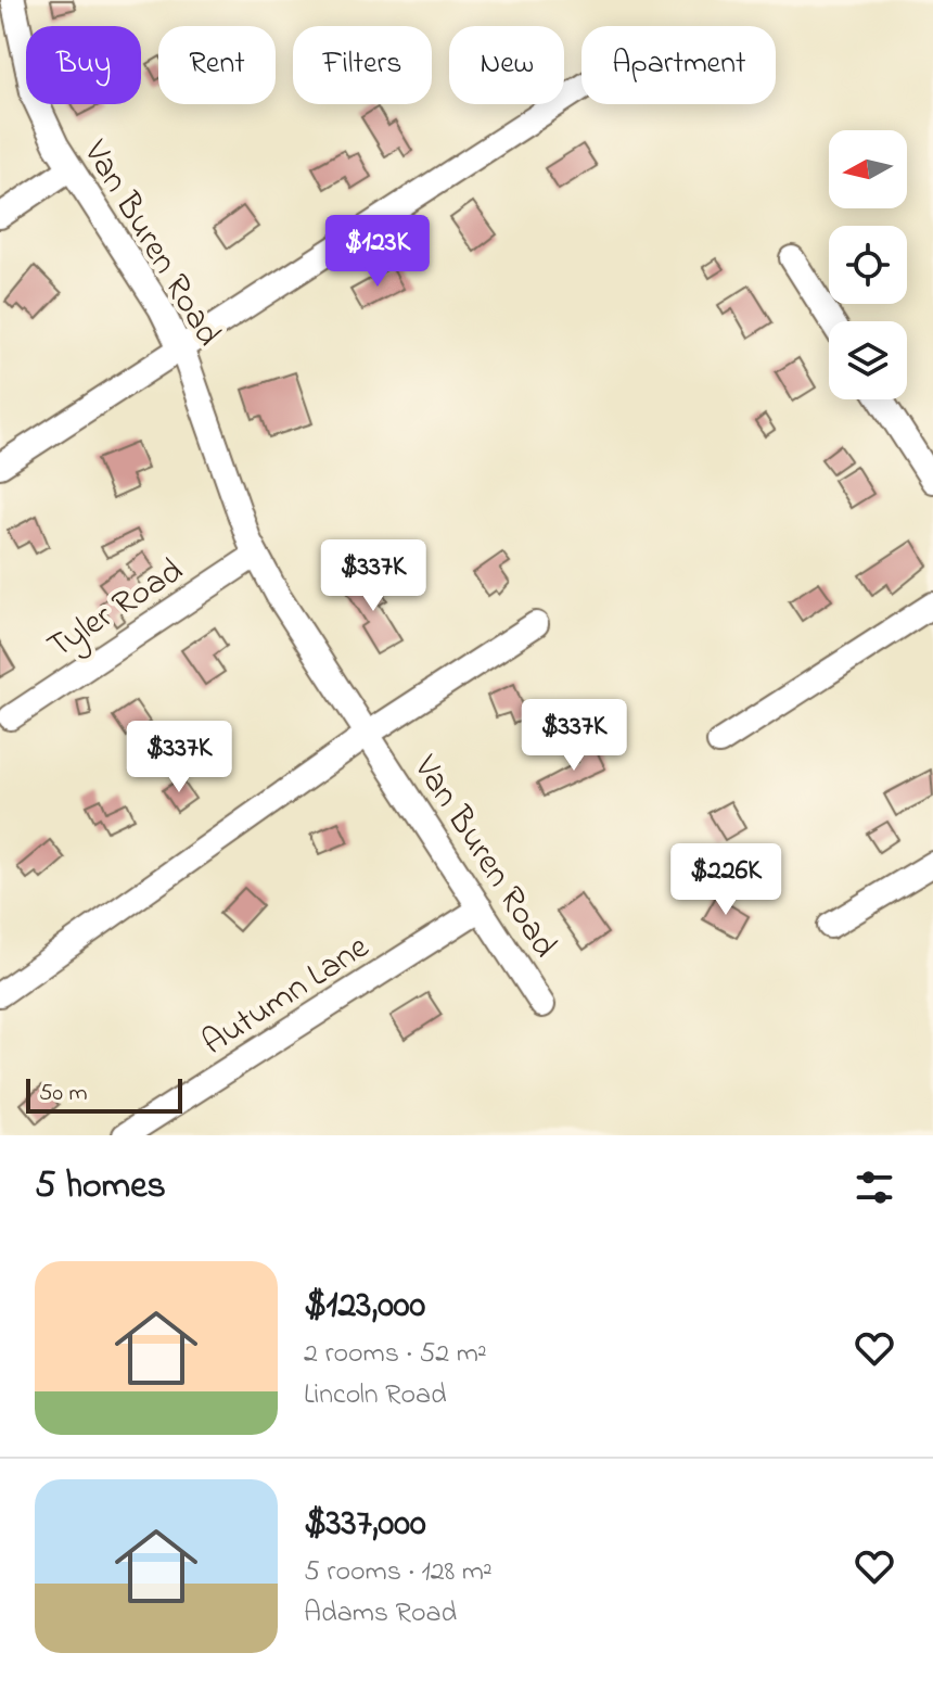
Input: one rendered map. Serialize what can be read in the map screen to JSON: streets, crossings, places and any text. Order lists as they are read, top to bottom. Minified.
{"streets":{"street":["Van Buren Road","Tyler Road","Autumn Lane"]},"crossings":[["Van Buren Road","Tyler Road"],["Van Buren Road","Autumn Lane"]],"scale_bar":"50 m","north":"left","page":{"chip":["Buy","Rent","Filters","New","Apartment"],"price":["$123K","$337K","$337K","$337K","$226K"],"scale":"50 m","heading":"5 homes","list":[{"name":"$123,000","note":"2 rooms · 52 m² · Lincoln Road"},{"name":"$337,000","note":"5 rooms · 128 m² · Adams Road"}]}}
